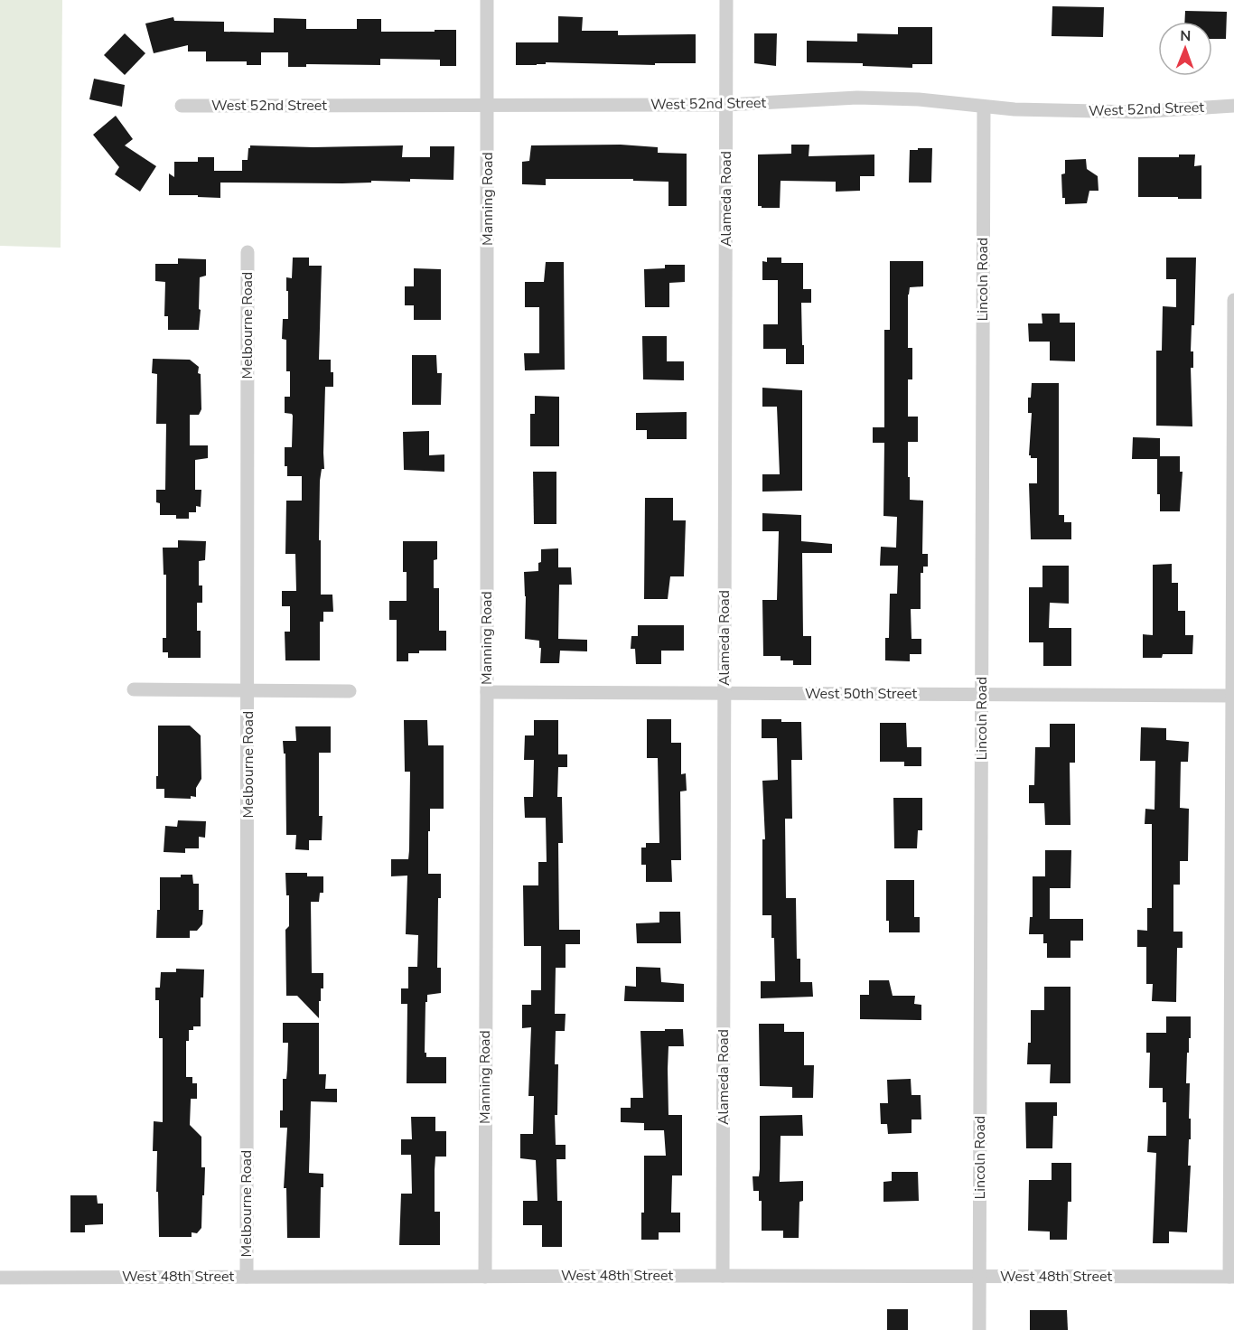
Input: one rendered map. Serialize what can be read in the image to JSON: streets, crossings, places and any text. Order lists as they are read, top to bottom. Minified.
{"streets":{"street":["West 52nd Street","Manning Road","Alameda Road","Lincoln Road","Melbourne Road","West 50th Street","West 48th Street"]},"crossings":[["West 52nd Street","Manning Road"],["West 52nd Street","Alameda Road"],["West 52nd Street","Lincoln Road"],["Manning Road","West 50th Street"],["Manning Road","West 48th Street"],["Alameda Road","West 50th Street"],["Alameda Road","West 48th Street"],["Lincoln Road","West 50th Street"],["Lincoln Road","West 48th Street"],["Melbourne Road","West 48th Street"]],"north":"top"}
